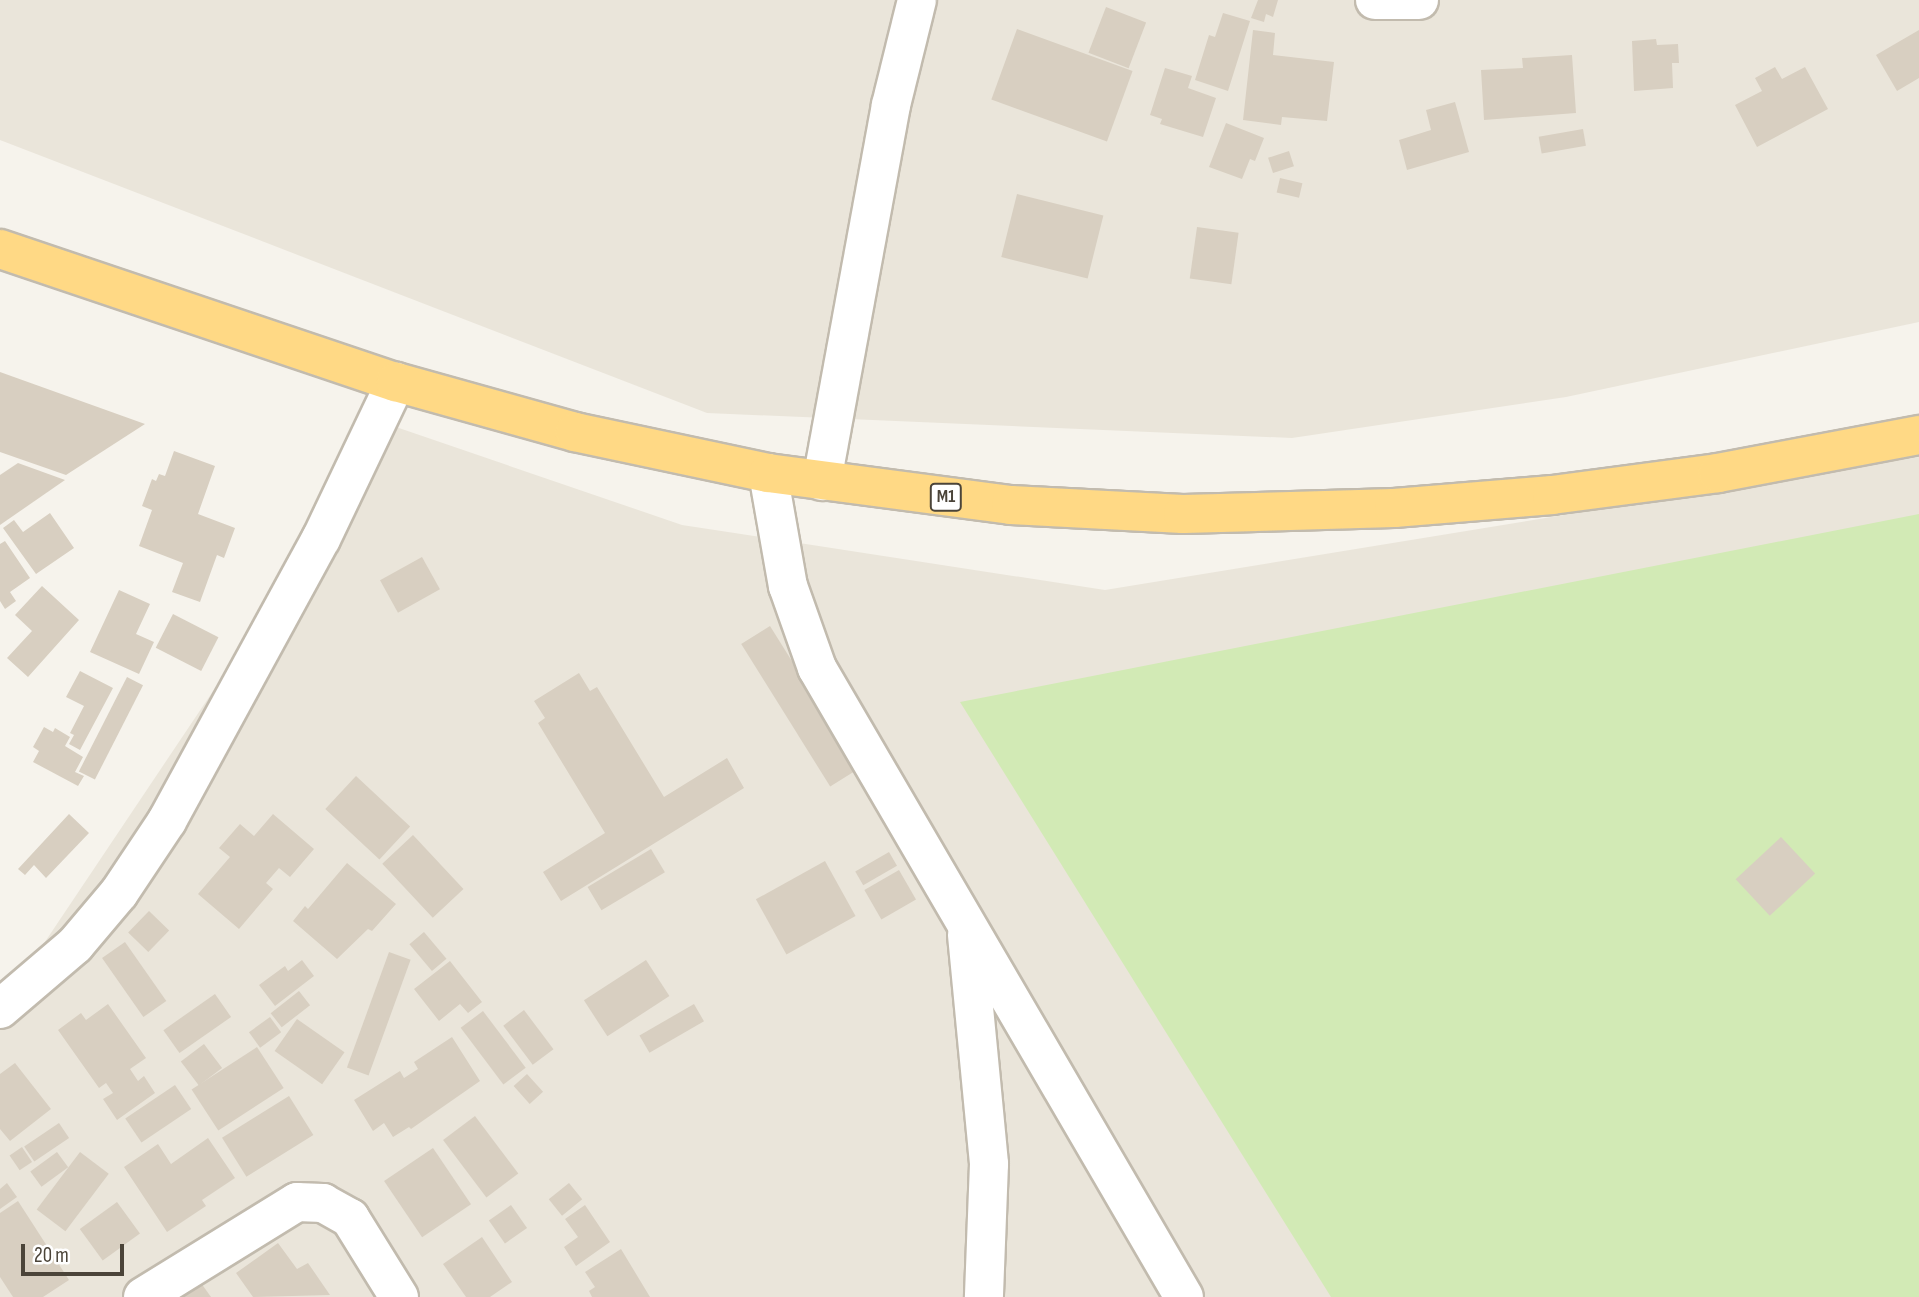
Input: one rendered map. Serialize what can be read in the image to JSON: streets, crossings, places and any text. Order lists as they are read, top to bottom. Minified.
{"streets":{"highway":["M1"]},"scale_bar":"20 m"}
